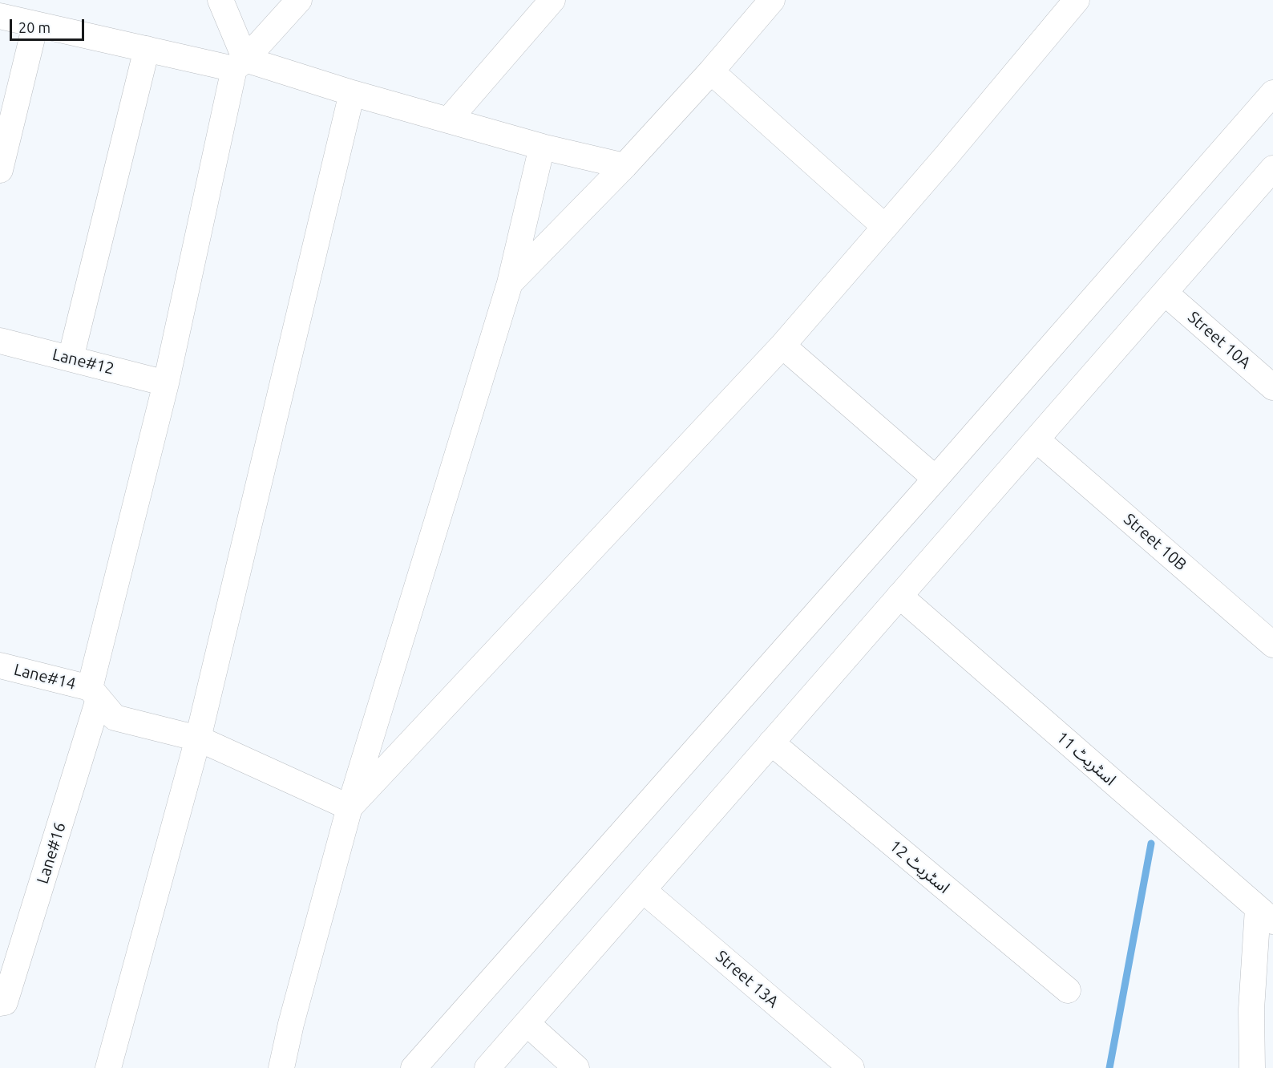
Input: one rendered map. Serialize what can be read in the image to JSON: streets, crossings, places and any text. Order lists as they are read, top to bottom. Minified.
{"streets":{"street":["Street 10A","Lane#12","Street 10B","Lane#14","اسٹریٹ 11","Lane#16","اسٹریٹ 12","Street 13A"]},"crossings":[["Lane#14","Lane#16"]],"scale_bar":"20 m"}
